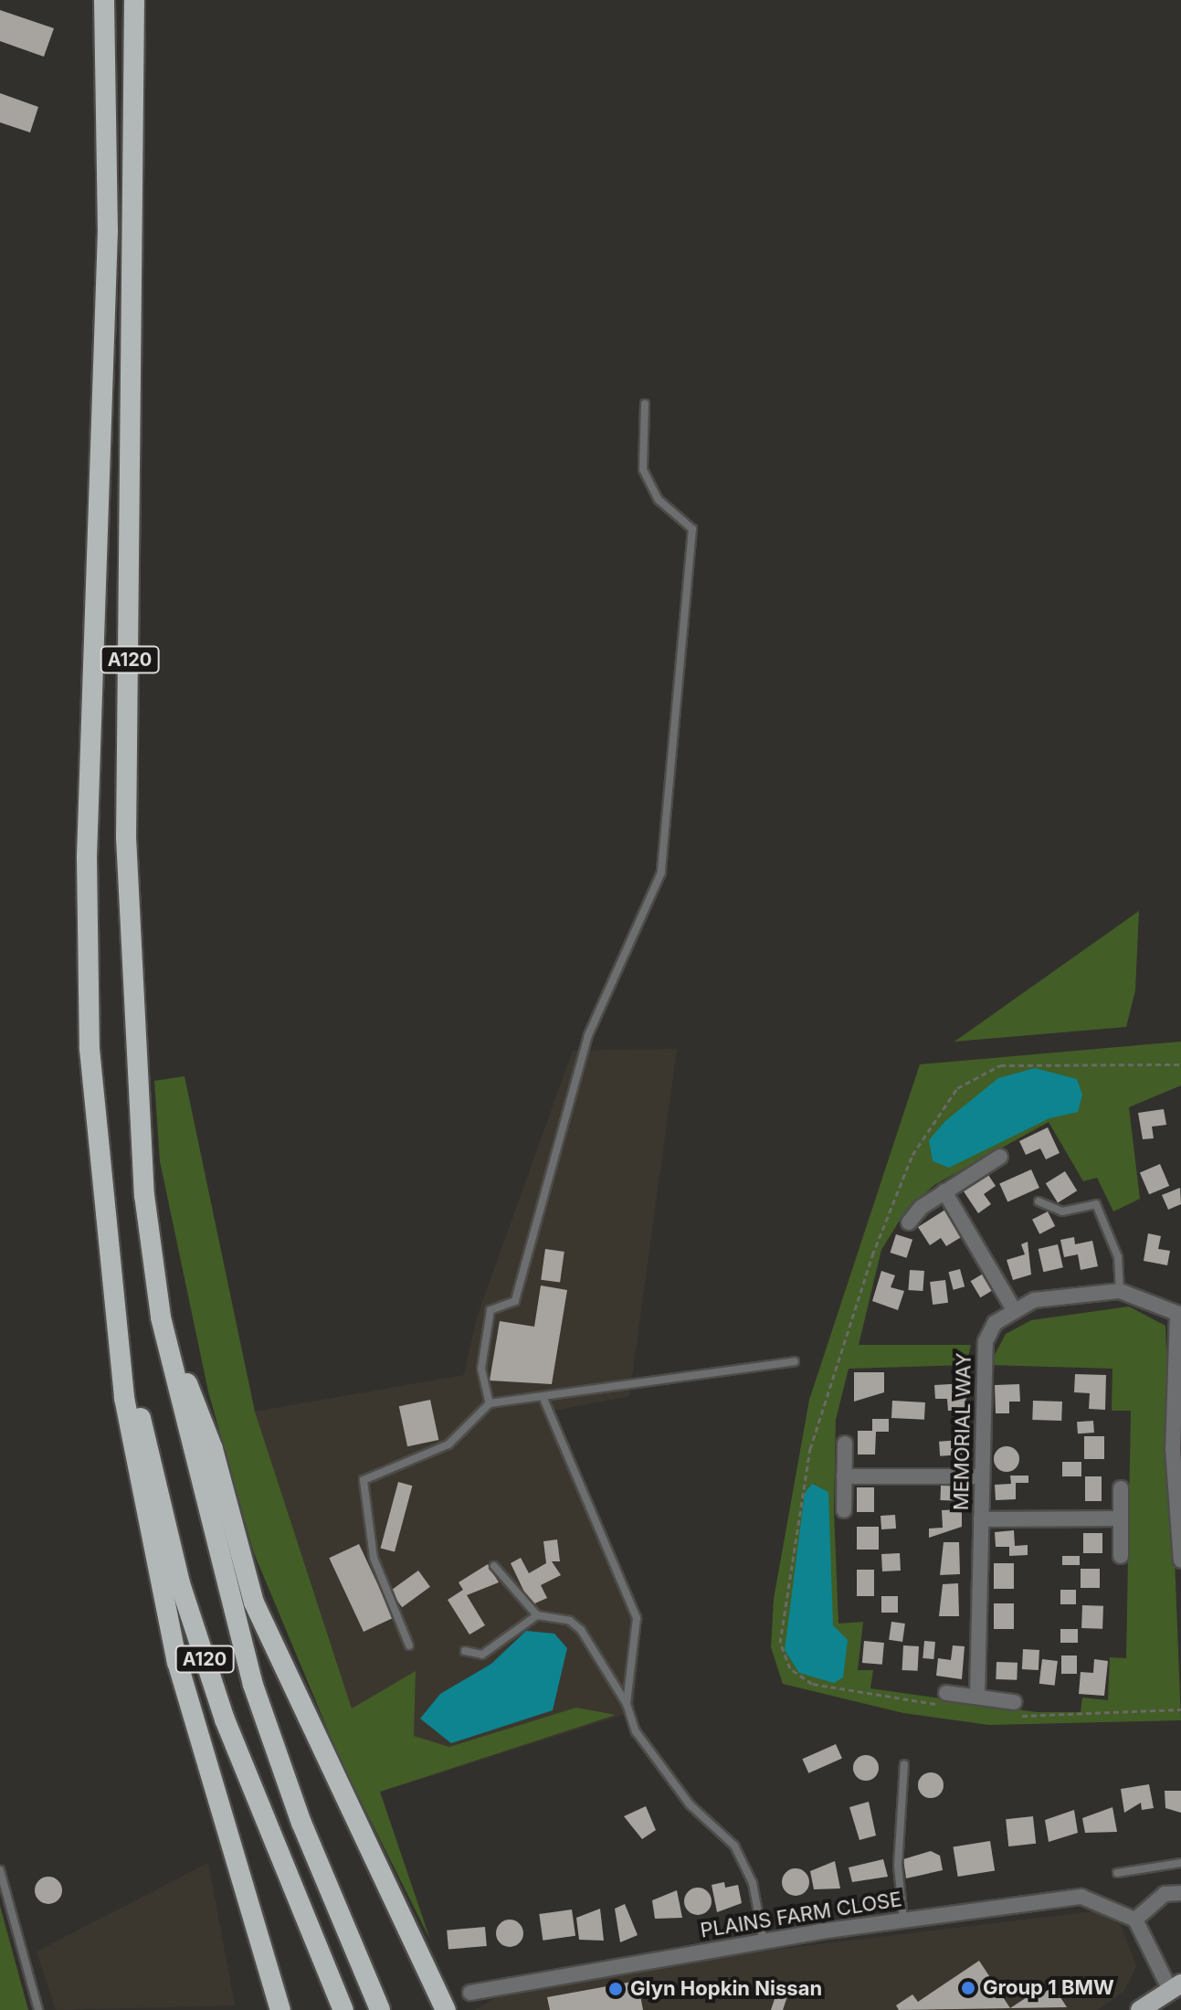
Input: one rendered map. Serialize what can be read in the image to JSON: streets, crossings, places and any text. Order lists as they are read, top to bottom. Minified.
{"streets":{"highway":["A120"],"street":["MEMORIAL WAY","PLAINS FARM CLOSE"]},"places":["Group 1 BMW","Glyn Hopkin Nissan"]}
